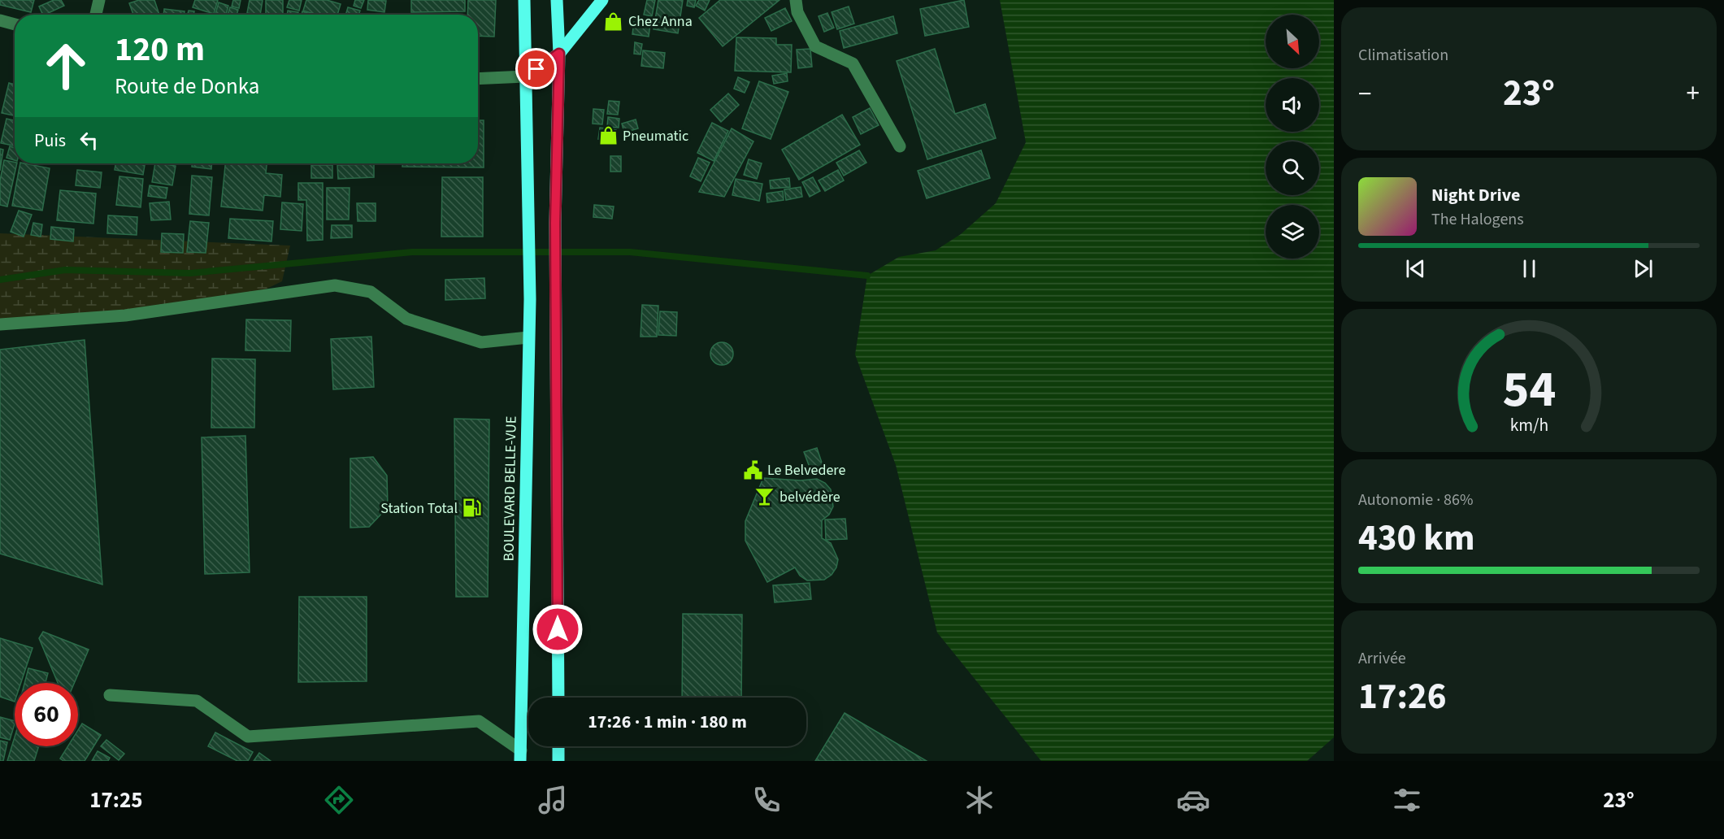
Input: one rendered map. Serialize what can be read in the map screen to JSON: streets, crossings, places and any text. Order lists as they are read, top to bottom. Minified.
{"streets":{"main road":["BOULEVARD BELLE-VUE"]},"places":{"shop":["Chez Anna","Pneumatic"],"public building":["Le Belvedere"],"bar":["belvédère"],"fuel station":["Station Total"]},"north":"bottom right","page":{"tile":["Climatisation",["Autonomie · 86%","430 km"],["Arrivée","17:26"]],"turn":["120 m","Route de Donka"],"heat":["−","23°","+"],"then":"Puis","song":["Night Drive","The Halogens"],"limit":"60","trip":"17:26 · 1 min · 180 m","tabs":["17:25","23°"],"gauge":["54","km/h"]}}
